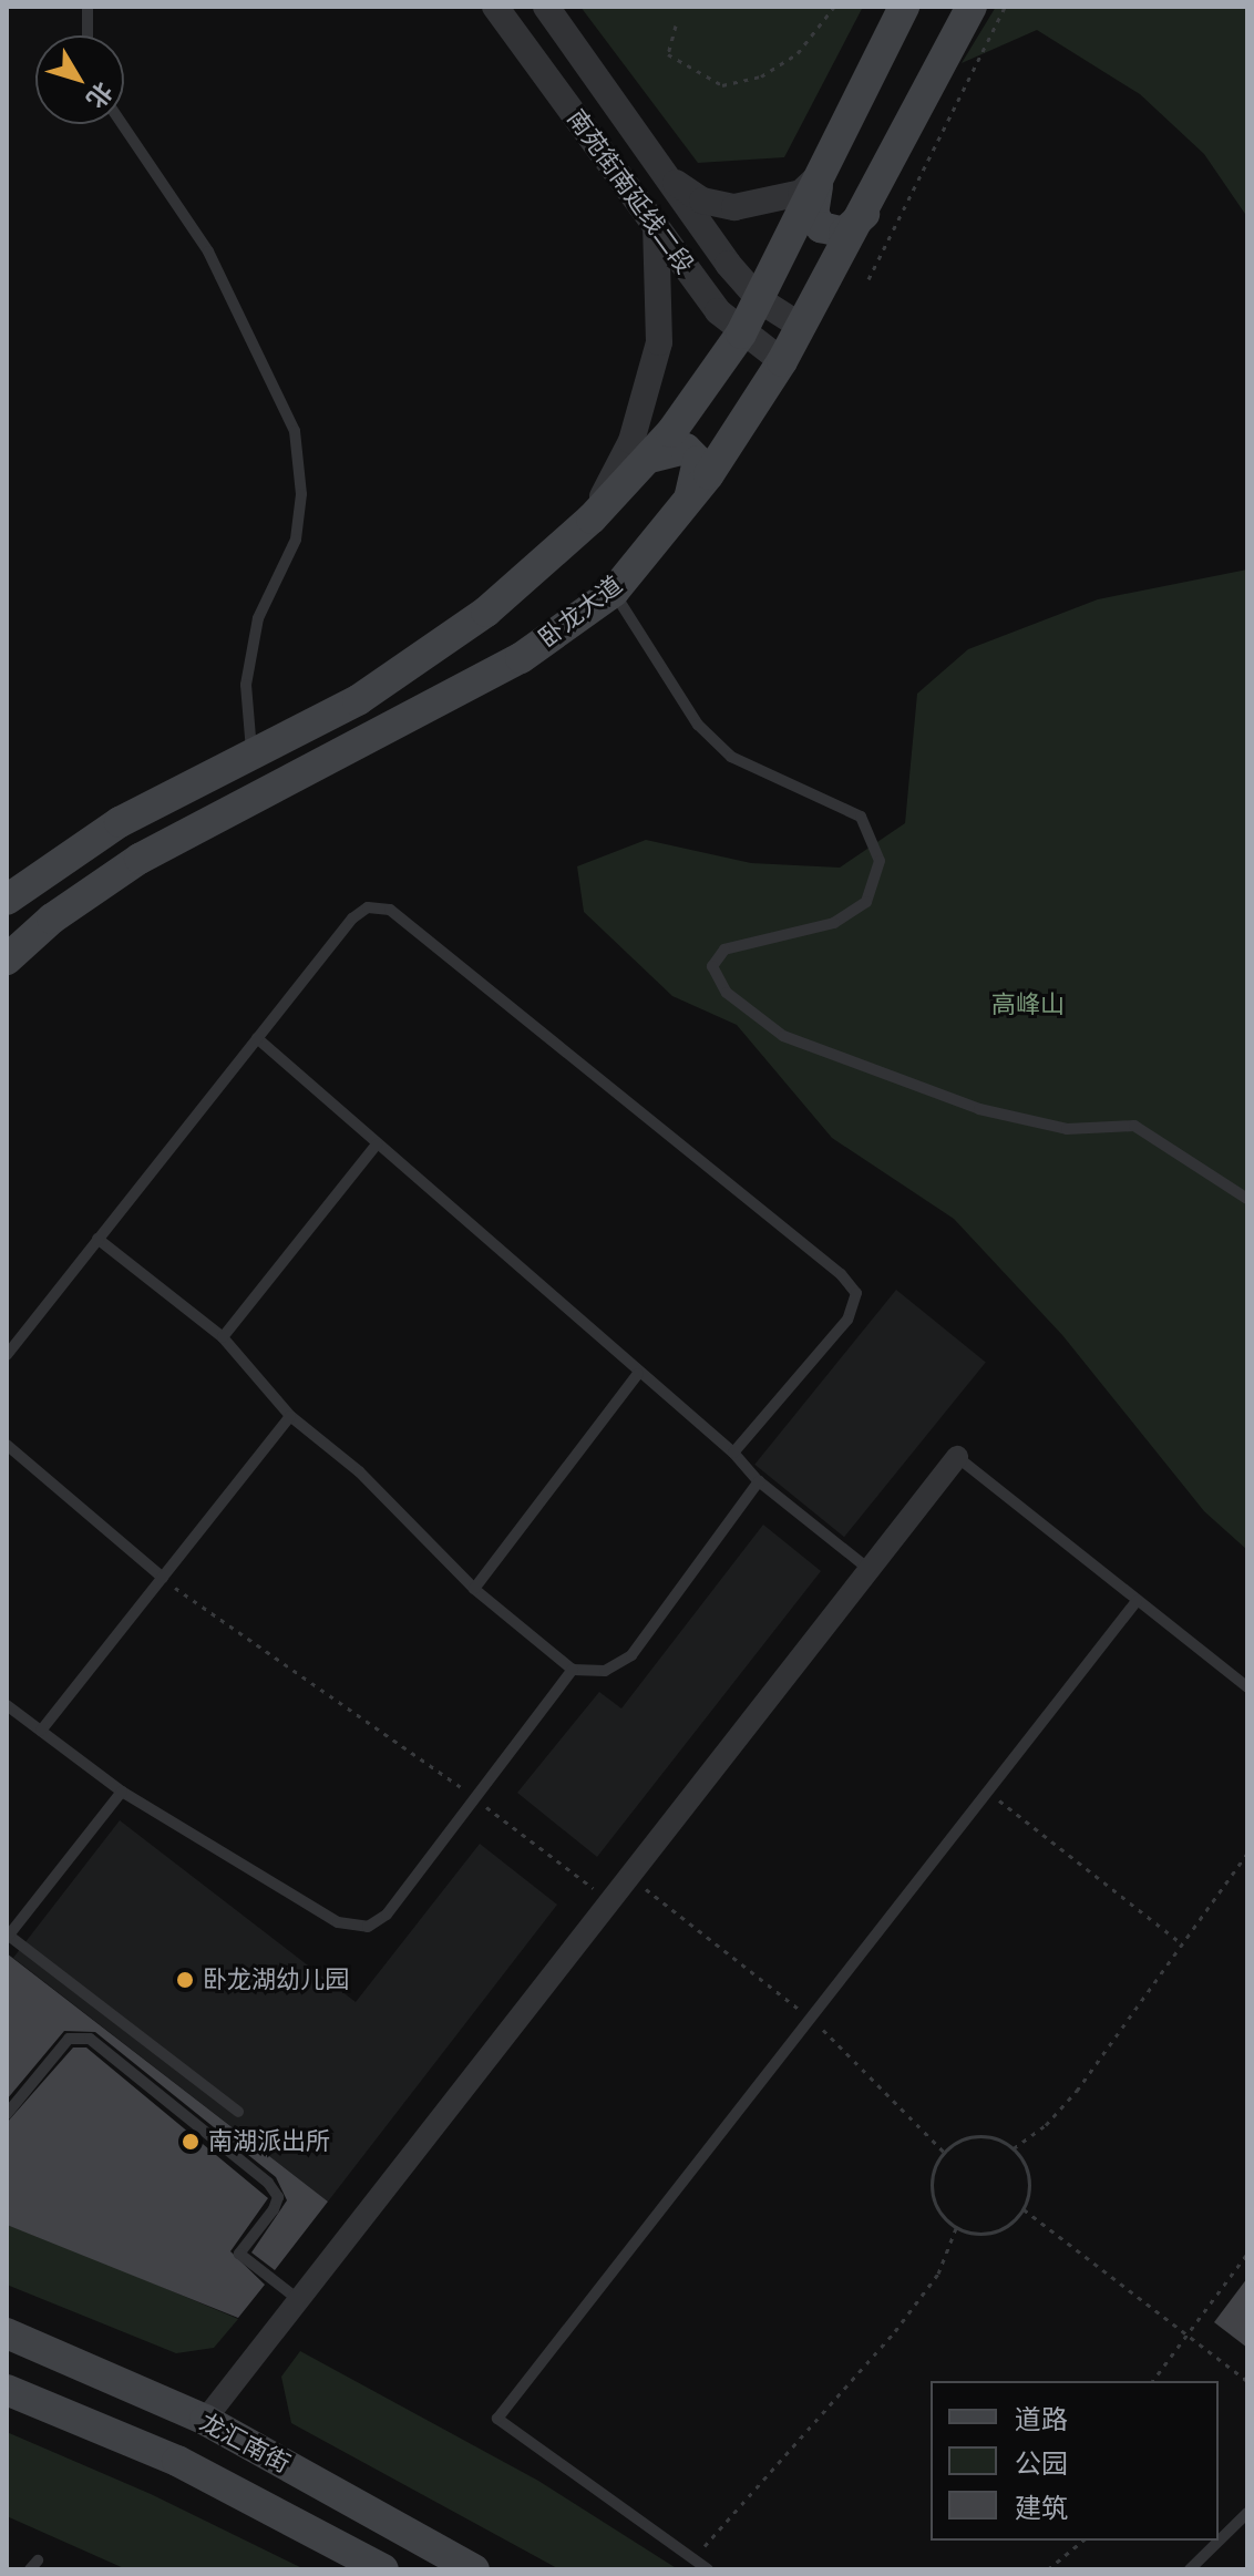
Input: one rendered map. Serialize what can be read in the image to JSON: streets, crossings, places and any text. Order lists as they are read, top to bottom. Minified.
{"streets":{"main road":["卧龙大道","龙汇南街"],"street":["南苑街南延线二段"]},"crossings":[["南苑街南延线二段","卧龙大道"]],"parks":["高峰山"],"places":["卧龙湖幼儿园","南湖派出所"],"legend":["道路","公园","建筑"],"north":"bottom right"}
